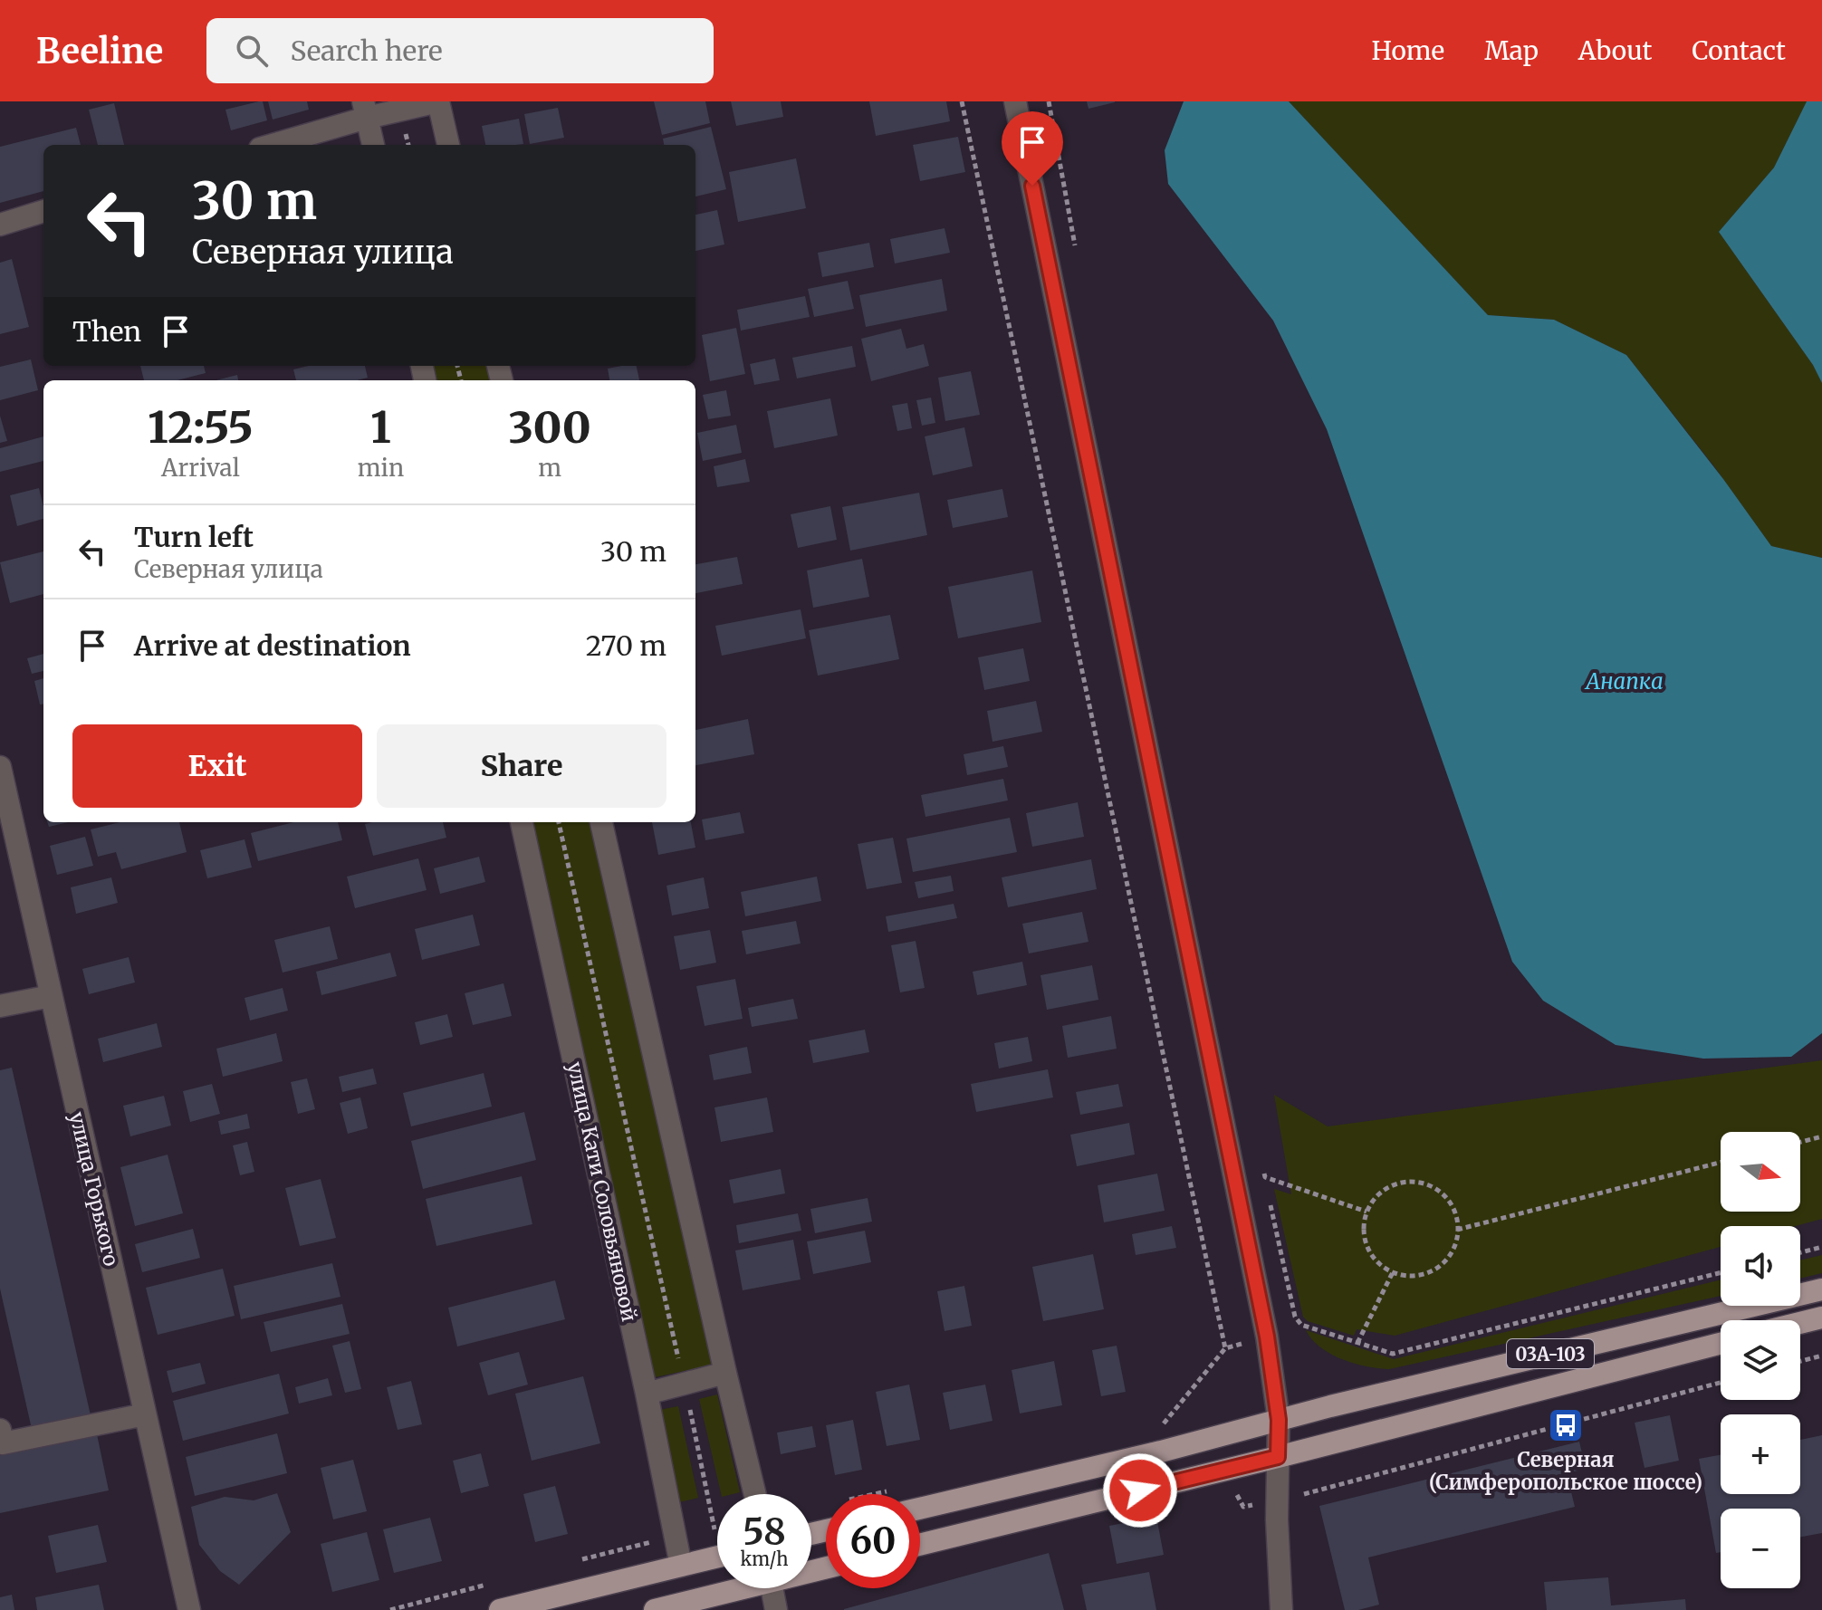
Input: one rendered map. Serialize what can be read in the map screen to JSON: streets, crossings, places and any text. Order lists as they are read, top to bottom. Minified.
{"streets":{"main road":["03А-103"],"street":["улица Горького","улица Кати Соловьяновой"]},"water":["Анапка"],"places":{"bus stop":["Северная (Симферопольское шоссе)"]},"north":"right","page":{"header":"Beeline","search":"Search here","nav":["Home","Map","About","Contact"],"turn":["30 m","Северная улица"],"then":"Then","eta":["12:55","Arrival","1","min","300","m"],"list":[{"name":"Turn left","note":"Северная улица","value":"30 m"},{"name":"Arrive at destination","value":"270 m"}],"buttons":["Exit","Share"],"map_buttons":["+","−"],"speed":"58 km/h","limit":"60"}}
